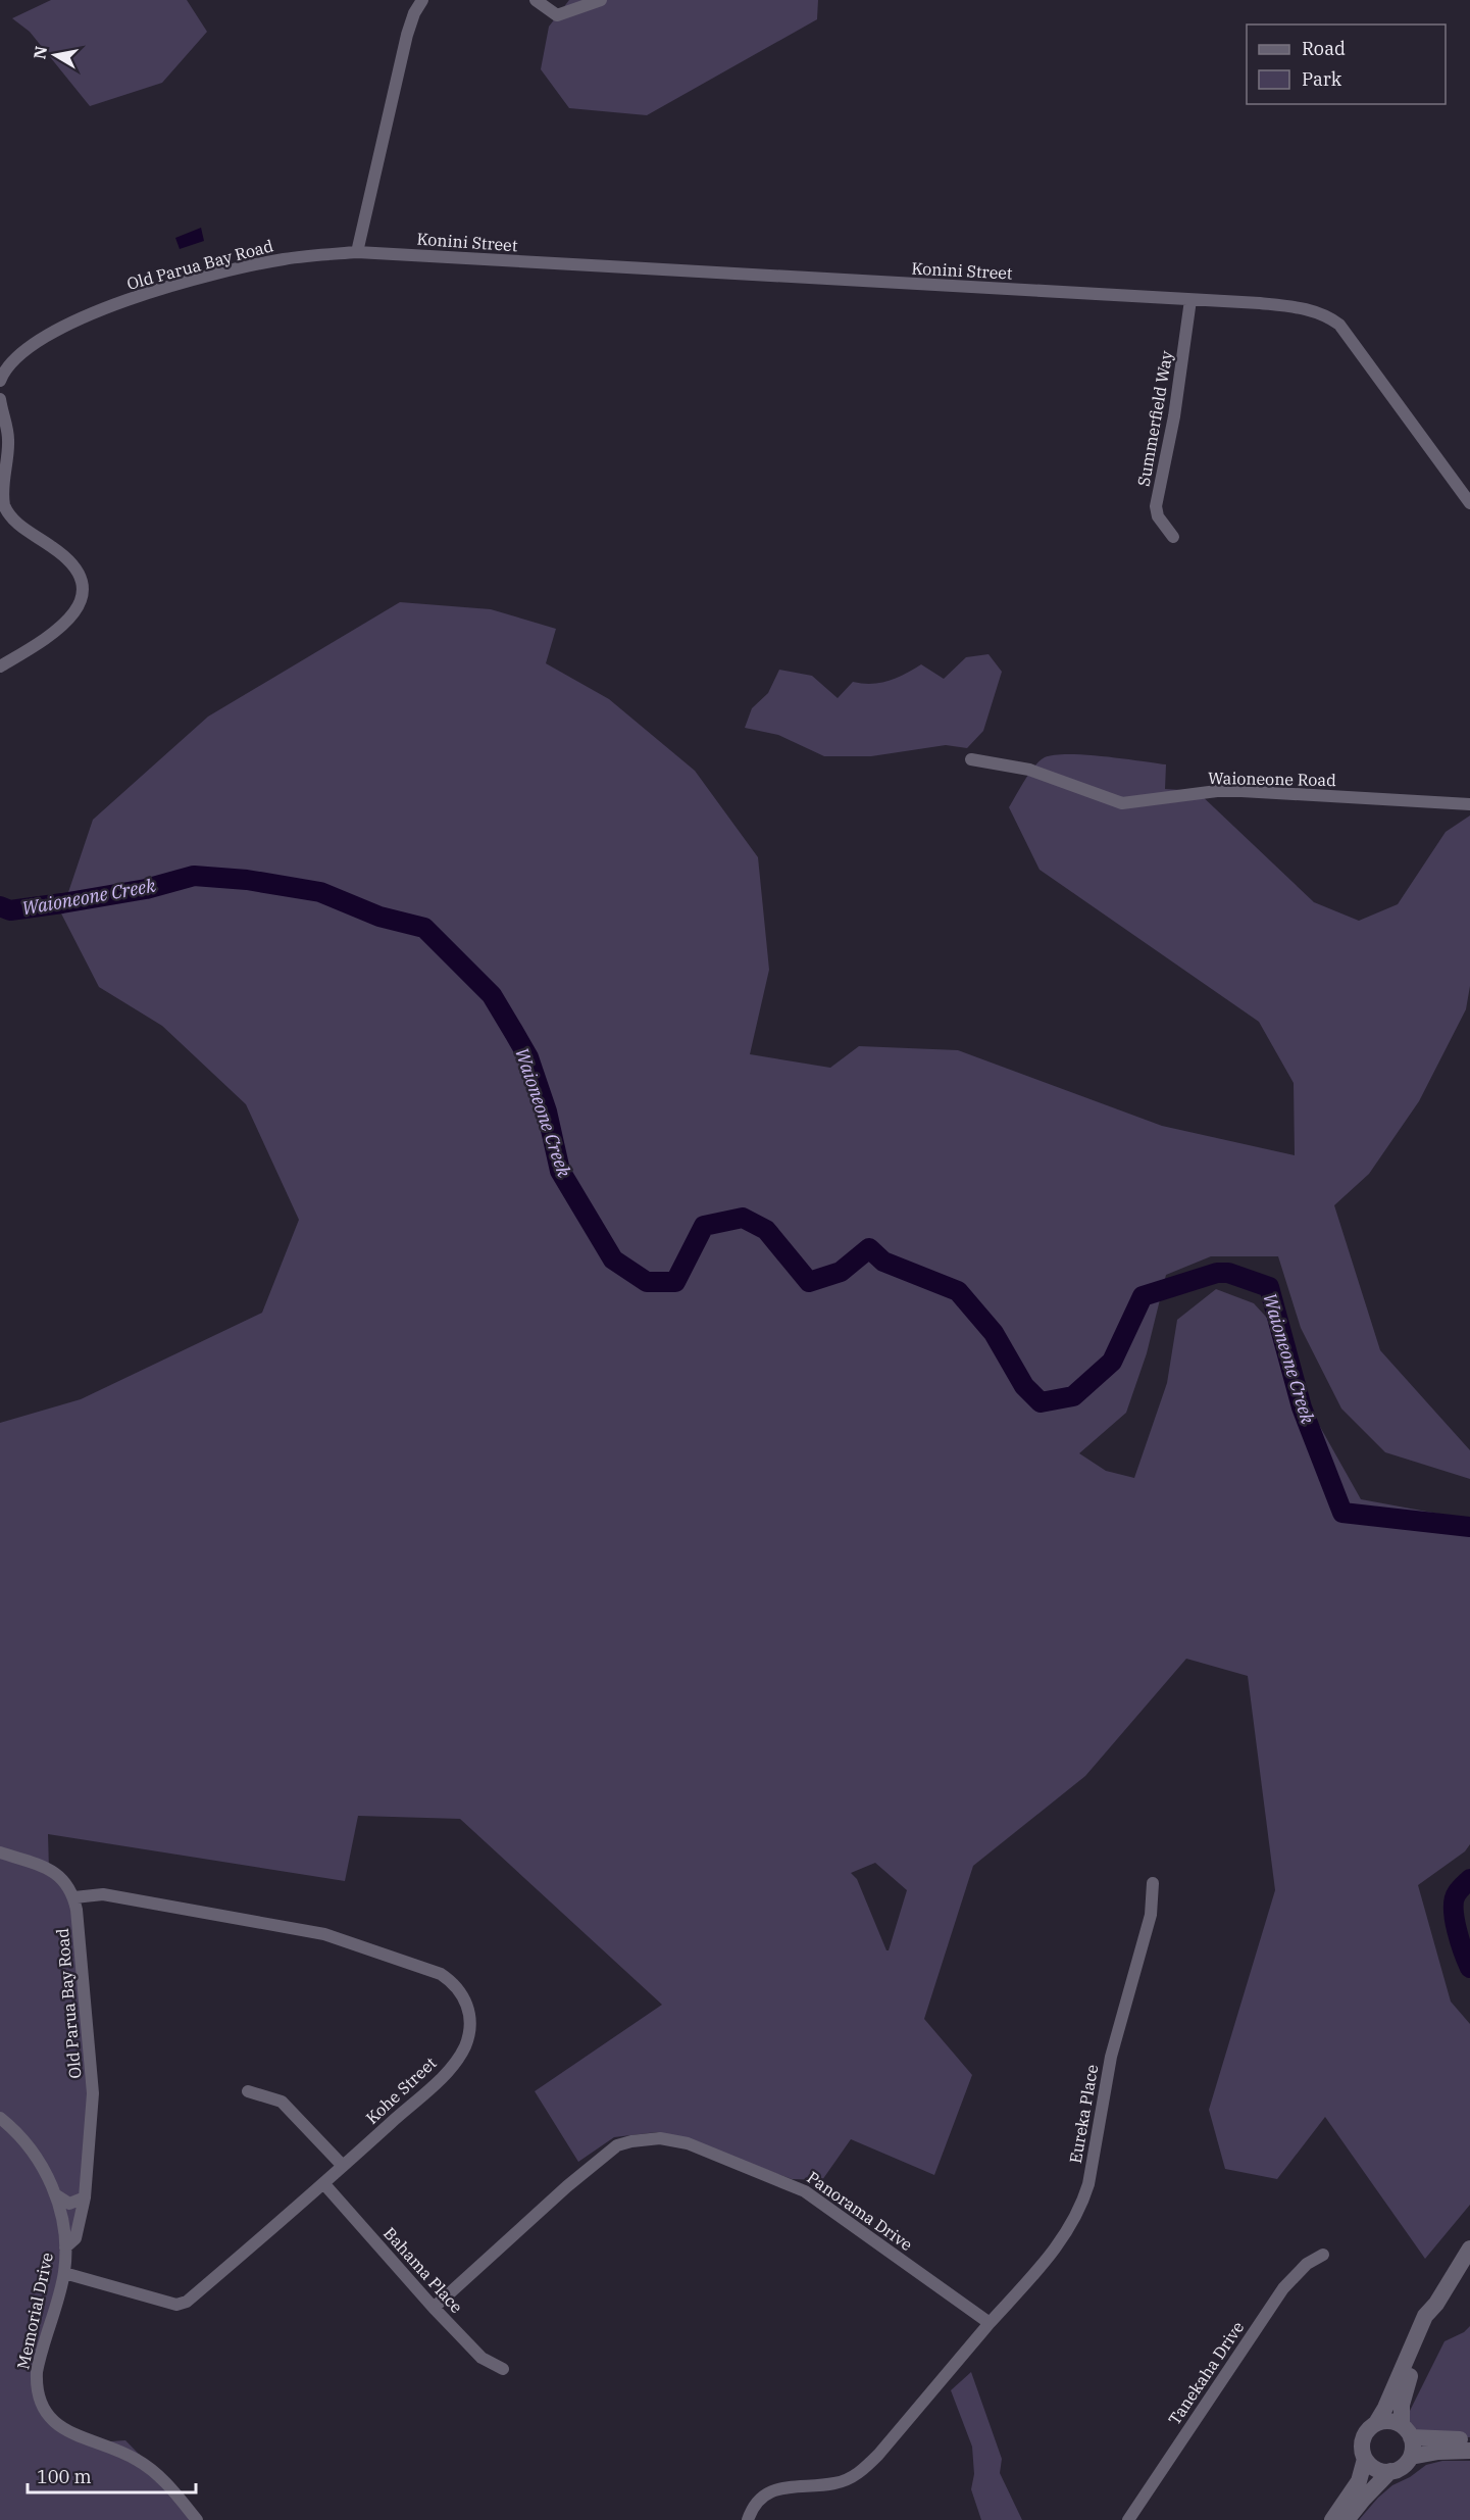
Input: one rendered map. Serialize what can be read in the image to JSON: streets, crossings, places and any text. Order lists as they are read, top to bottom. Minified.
{"streets":{"street":["Konini Street","Old Parua Bay Road","Summerfield Way","Waioneone Road","Kohe Street","Eureka Place","Panorama Drive","Bahama Place","Memorial Drive","Tanekaha Drive"]},"crossings":[["Konini Street","Old Parua Bay Road"],["Konini Street","Summerfield Way"],["Old Parua Bay Road","Kohe Street"],["Old Parua Bay Road","Memorial Drive"],["Kohe Street","Bahama Place"],["Kohe Street","Memorial Drive"],["Eureka Place","Panorama Drive"],["Panorama Drive","Bahama Place"]],"water":["Waioneone Creek"],"legend":["Road","Park"],"scale_bar":"100 m","north":"left"}
